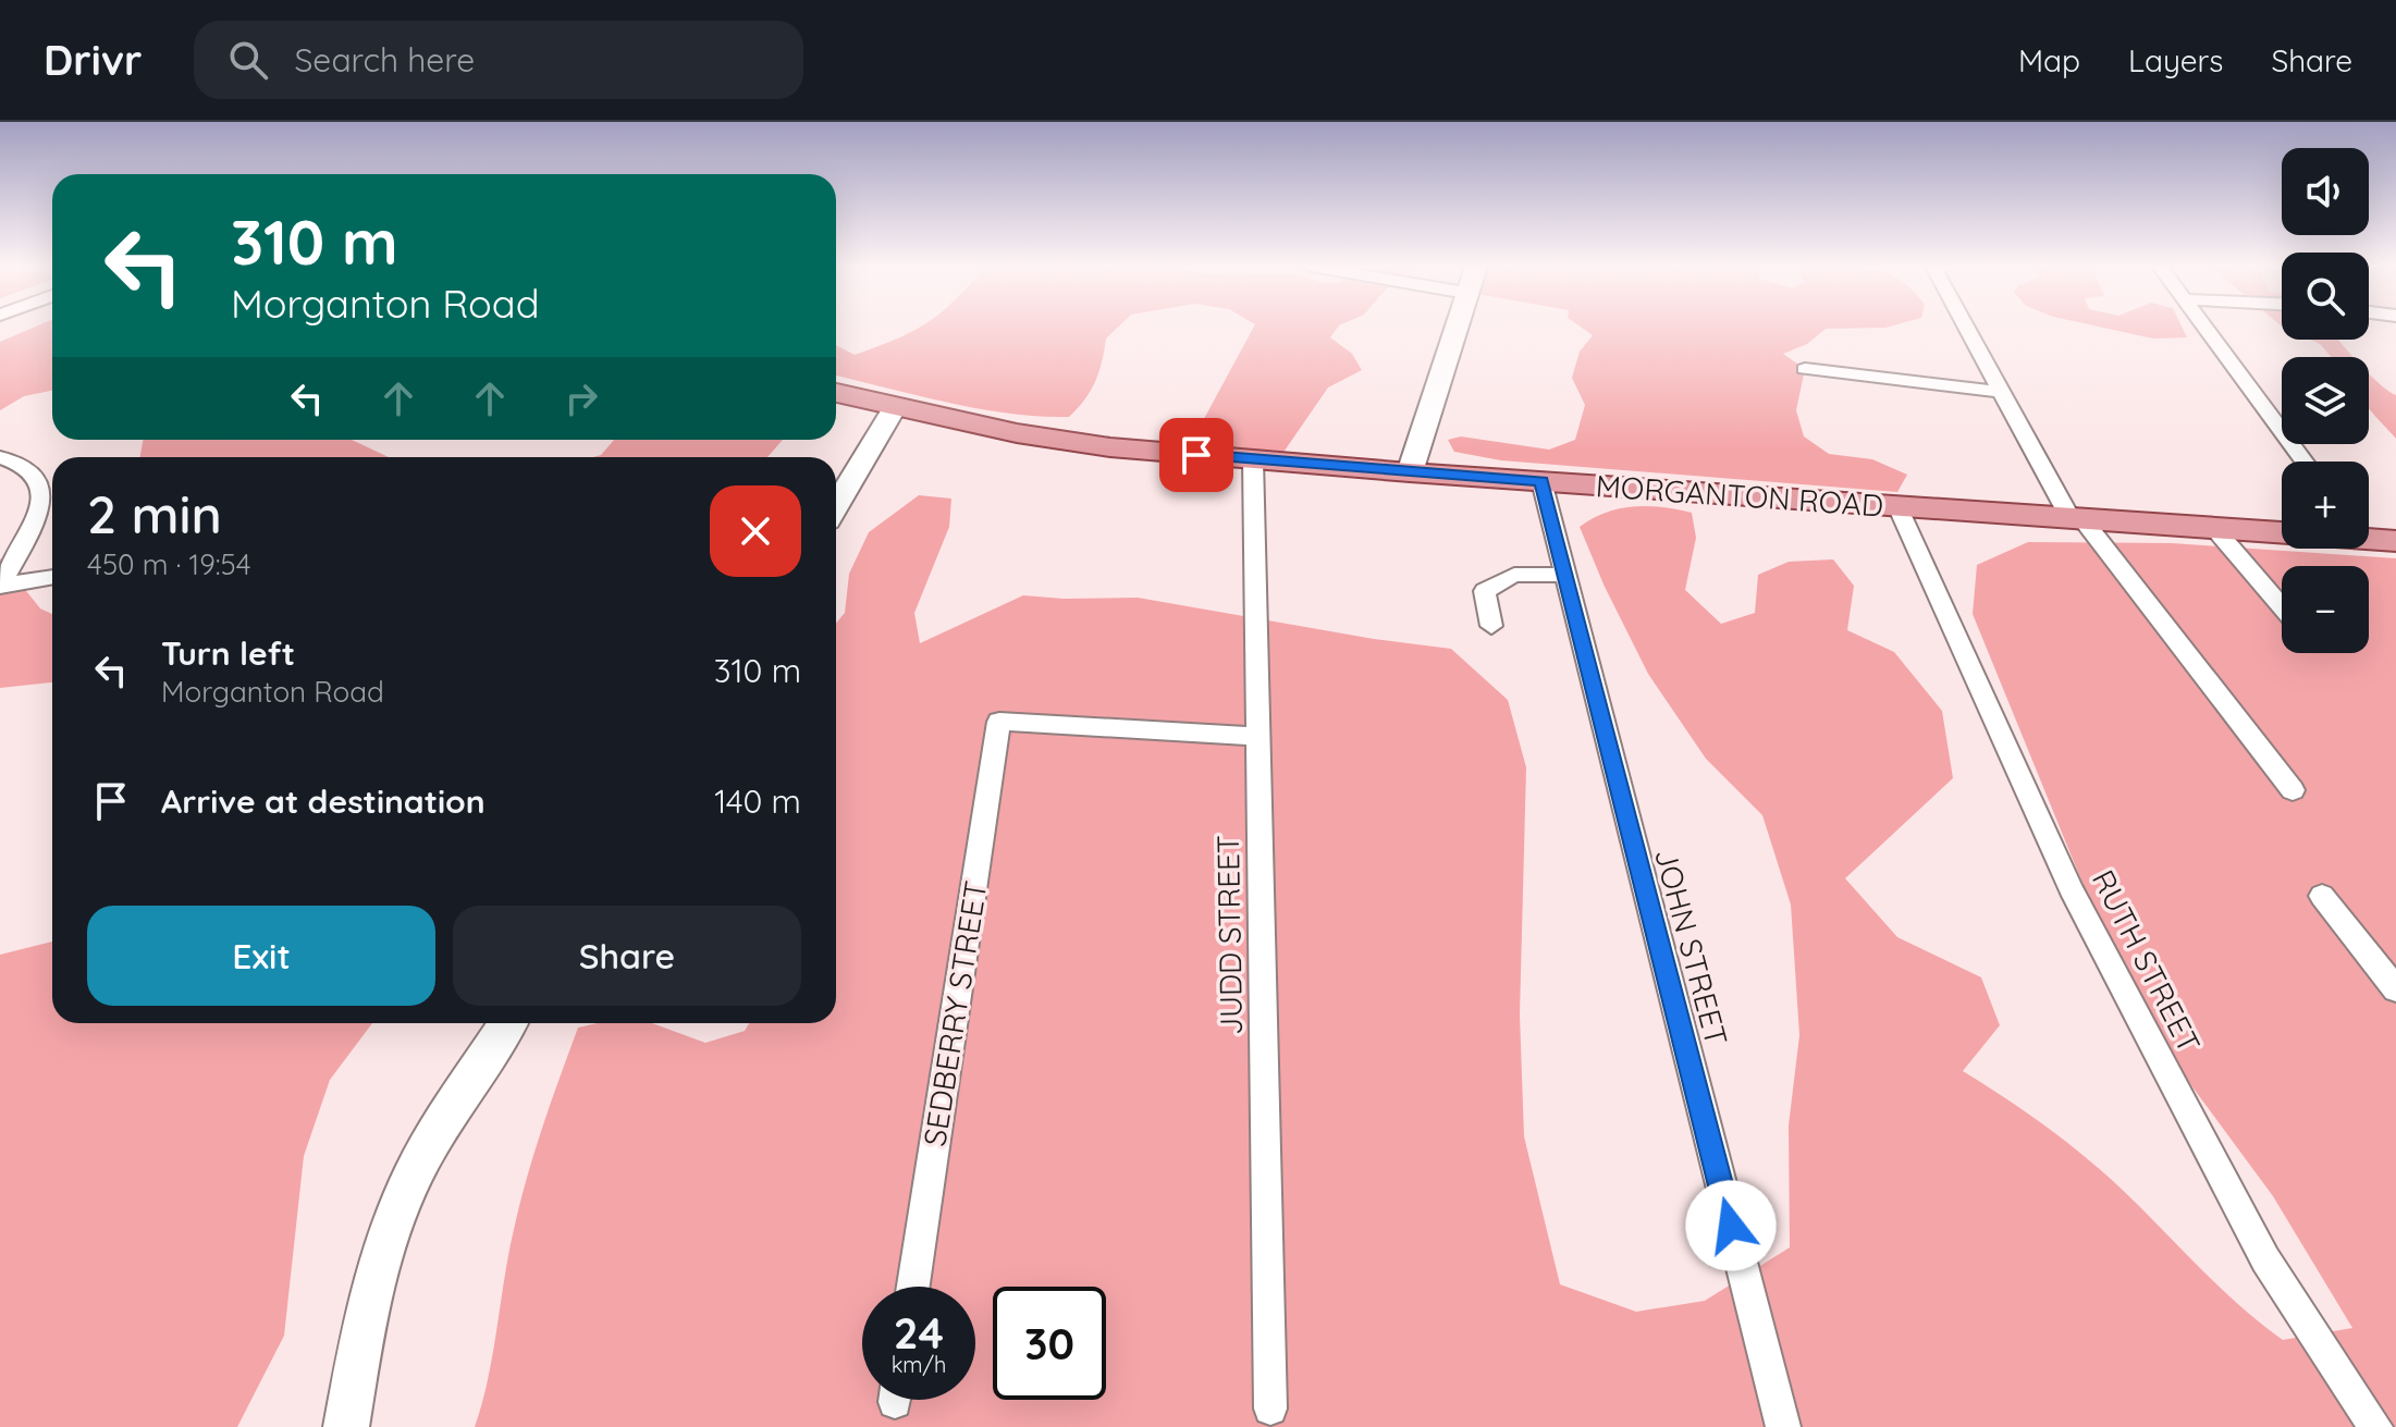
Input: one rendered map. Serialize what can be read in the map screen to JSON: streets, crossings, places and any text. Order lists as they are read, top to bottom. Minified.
{"streets":{"main road":["MORGANTON ROAD"],"street":["JUDD STREET","JOHN STREET","RUTH STREET","SEDBERRY STREET"]},"crossings":[["MORGANTON ROAD","JUDD STREET"],["MORGANTON ROAD","JOHN STREET"],["MORGANTON ROAD","RUTH STREET"],["JUDD STREET","SEDBERRY STREET"]],"page":{"header":"Drivr","search":"Search here","nav":["Map","Layers","Share"],"map_buttons":["+","−"],"turn":["310 m","Morganton Road"],"heading":["2 min","450 m · 19:54"],"list":[{"name":"Turn left","note":"Morganton Road","value":"310 m"},{"name":"Arrive at destination","value":"140 m"}],"buttons":["Exit","Share"],"speed":"24 km/h","limit":"30"}}
